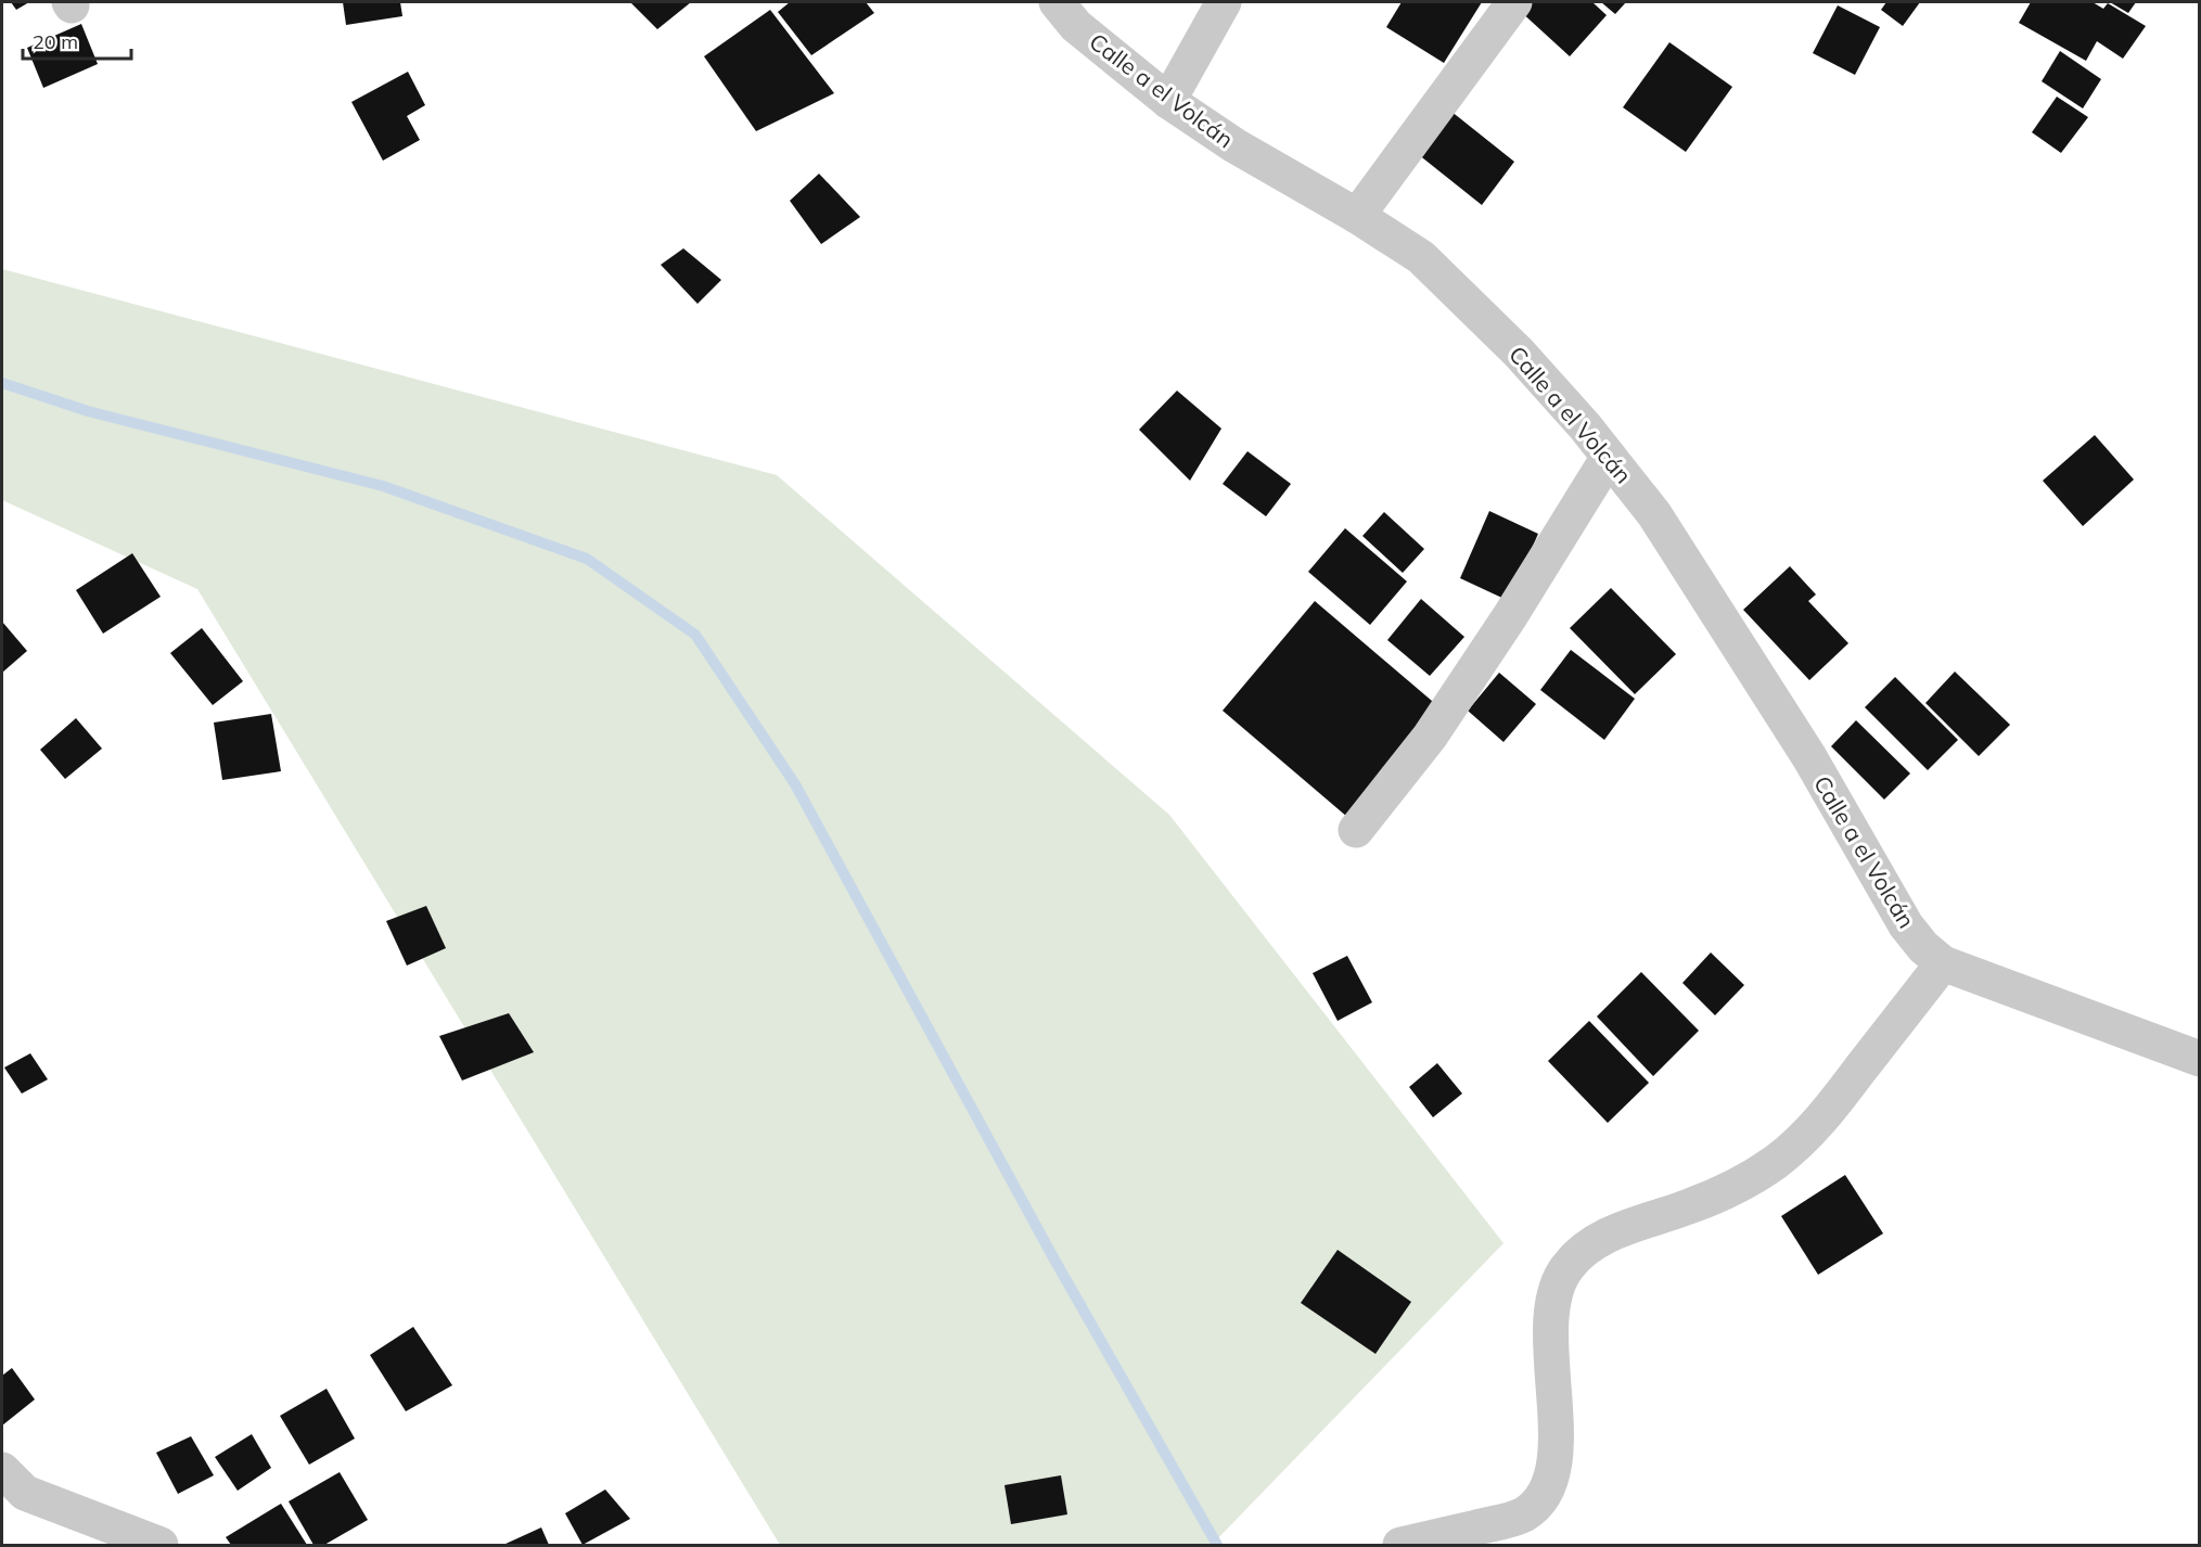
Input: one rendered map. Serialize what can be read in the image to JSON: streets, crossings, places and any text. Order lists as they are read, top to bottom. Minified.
{"streets":{"street":["Calle a el Volcán"]},"scale_bar":"20 m"}
